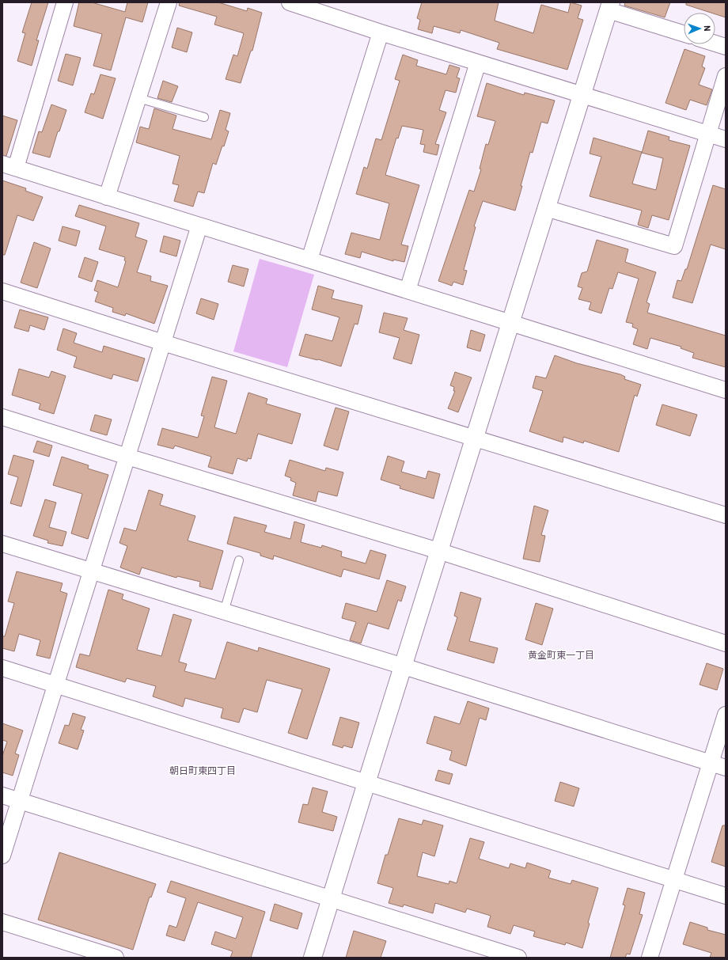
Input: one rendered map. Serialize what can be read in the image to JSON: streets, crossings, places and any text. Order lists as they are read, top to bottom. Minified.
{"districts":["黄金町東一丁目","朝日町東四丁目"],"north":"right"}
